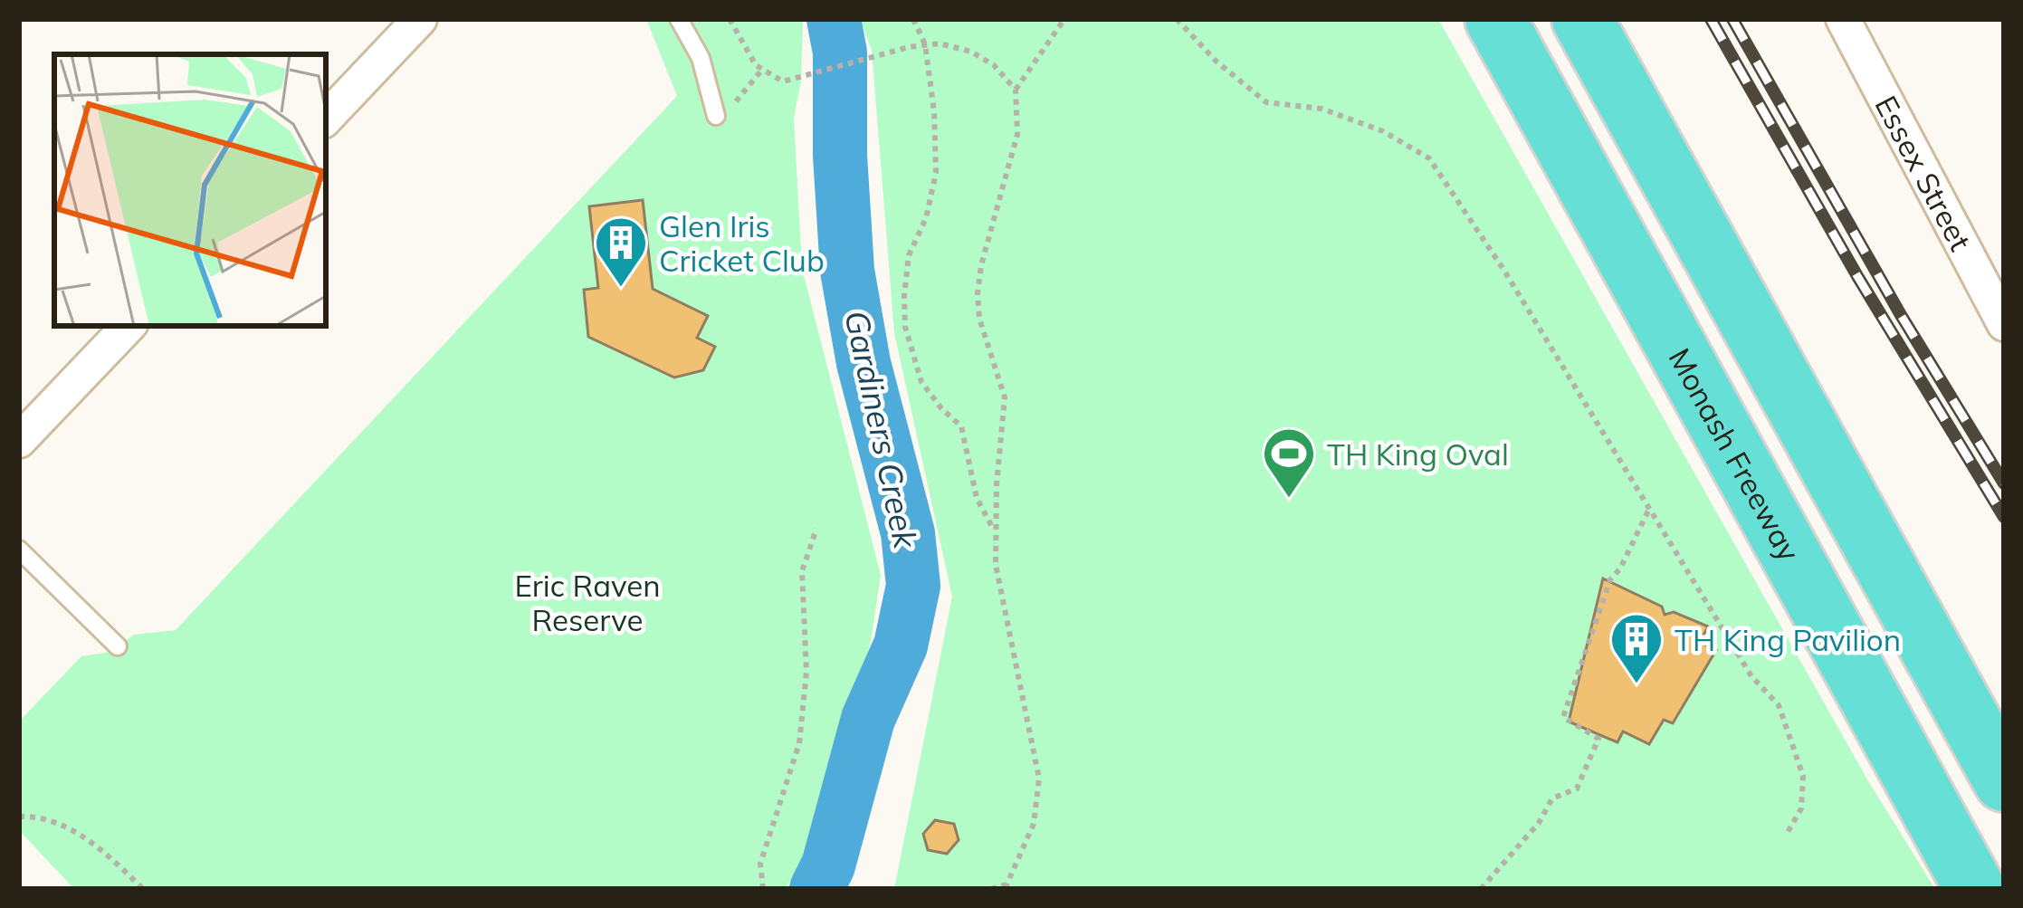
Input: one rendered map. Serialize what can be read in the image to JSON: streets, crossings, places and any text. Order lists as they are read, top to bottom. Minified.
{"streets":{"highway":["Monash Freeway"],"street":["Essex Street"]},"water":["Gardiners Creek"],"parks":["Eric Raven Reserve"],"places":{"building":["Glen Iris Cricket Club","TH King Pavilion"],"sports":["TH King Oval"]}}
